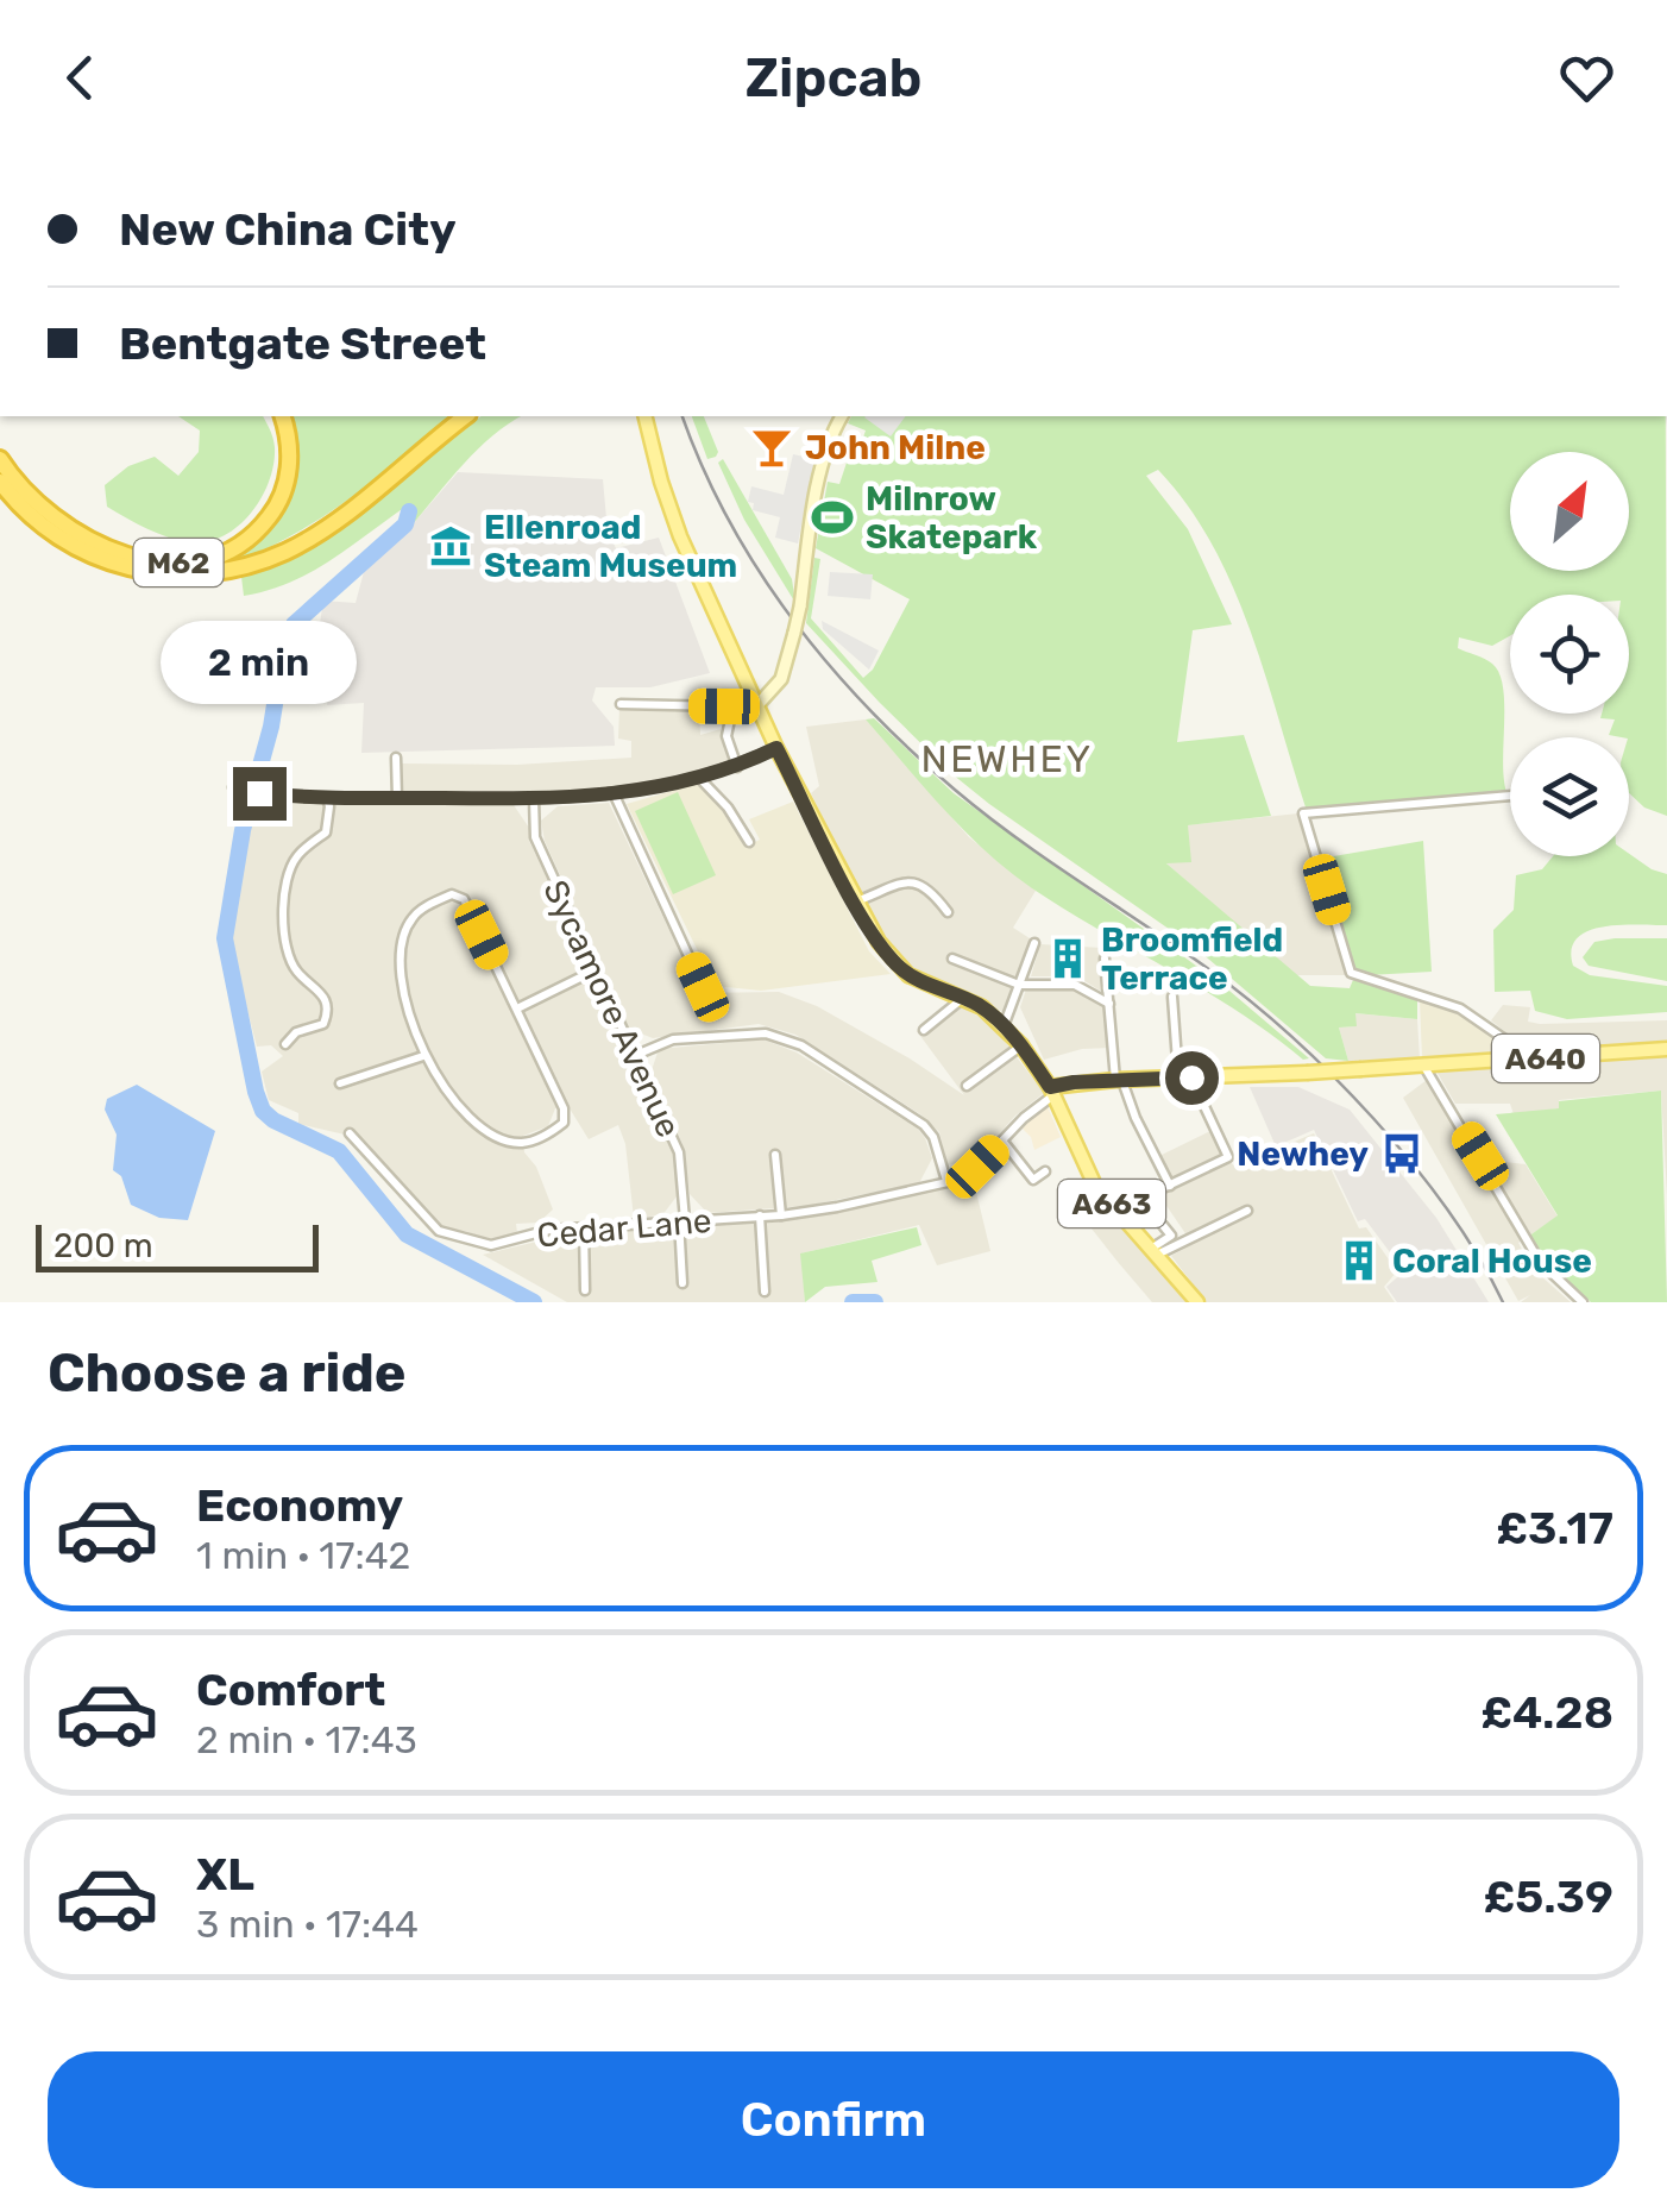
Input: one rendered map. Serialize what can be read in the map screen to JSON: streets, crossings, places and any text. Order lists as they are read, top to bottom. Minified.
{"streets":{"highway":["M62"],"main road":["A640","A663"],"street":["Sycamore Avenue","Cedar Lane"]},"crossings":[["Sycamore Avenue","Cedar Lane"],["A640","A663"],["A640","Cedar Lane"],["A663","Cedar Lane"]],"districts":["NEWHEY"],"places":{"bar":["John Milne"],"sports":["Milnrow Skatepark"],"museum":["Ellenroad Steam Museum"],"building":["Broomfield Terrace","Coral House"],"bus stop":["Newhey"]},"scale_bar":"200 m","north":"top right","page":{"header":"Zipcab","banner":["New China City","Bentgate Street"],"bubble":"2 min","scale":"200 m","heading":"Choose a ride","list":[{"name":"Economy","note":"1 min · 17:42","value":"£3.17"},{"name":"Comfort","note":"2 min · 17:43","value":"£4.28"},{"name":"XL","note":"3 min · 17:44","value":"£5.39"}],"buttons":"Confirm"}}
